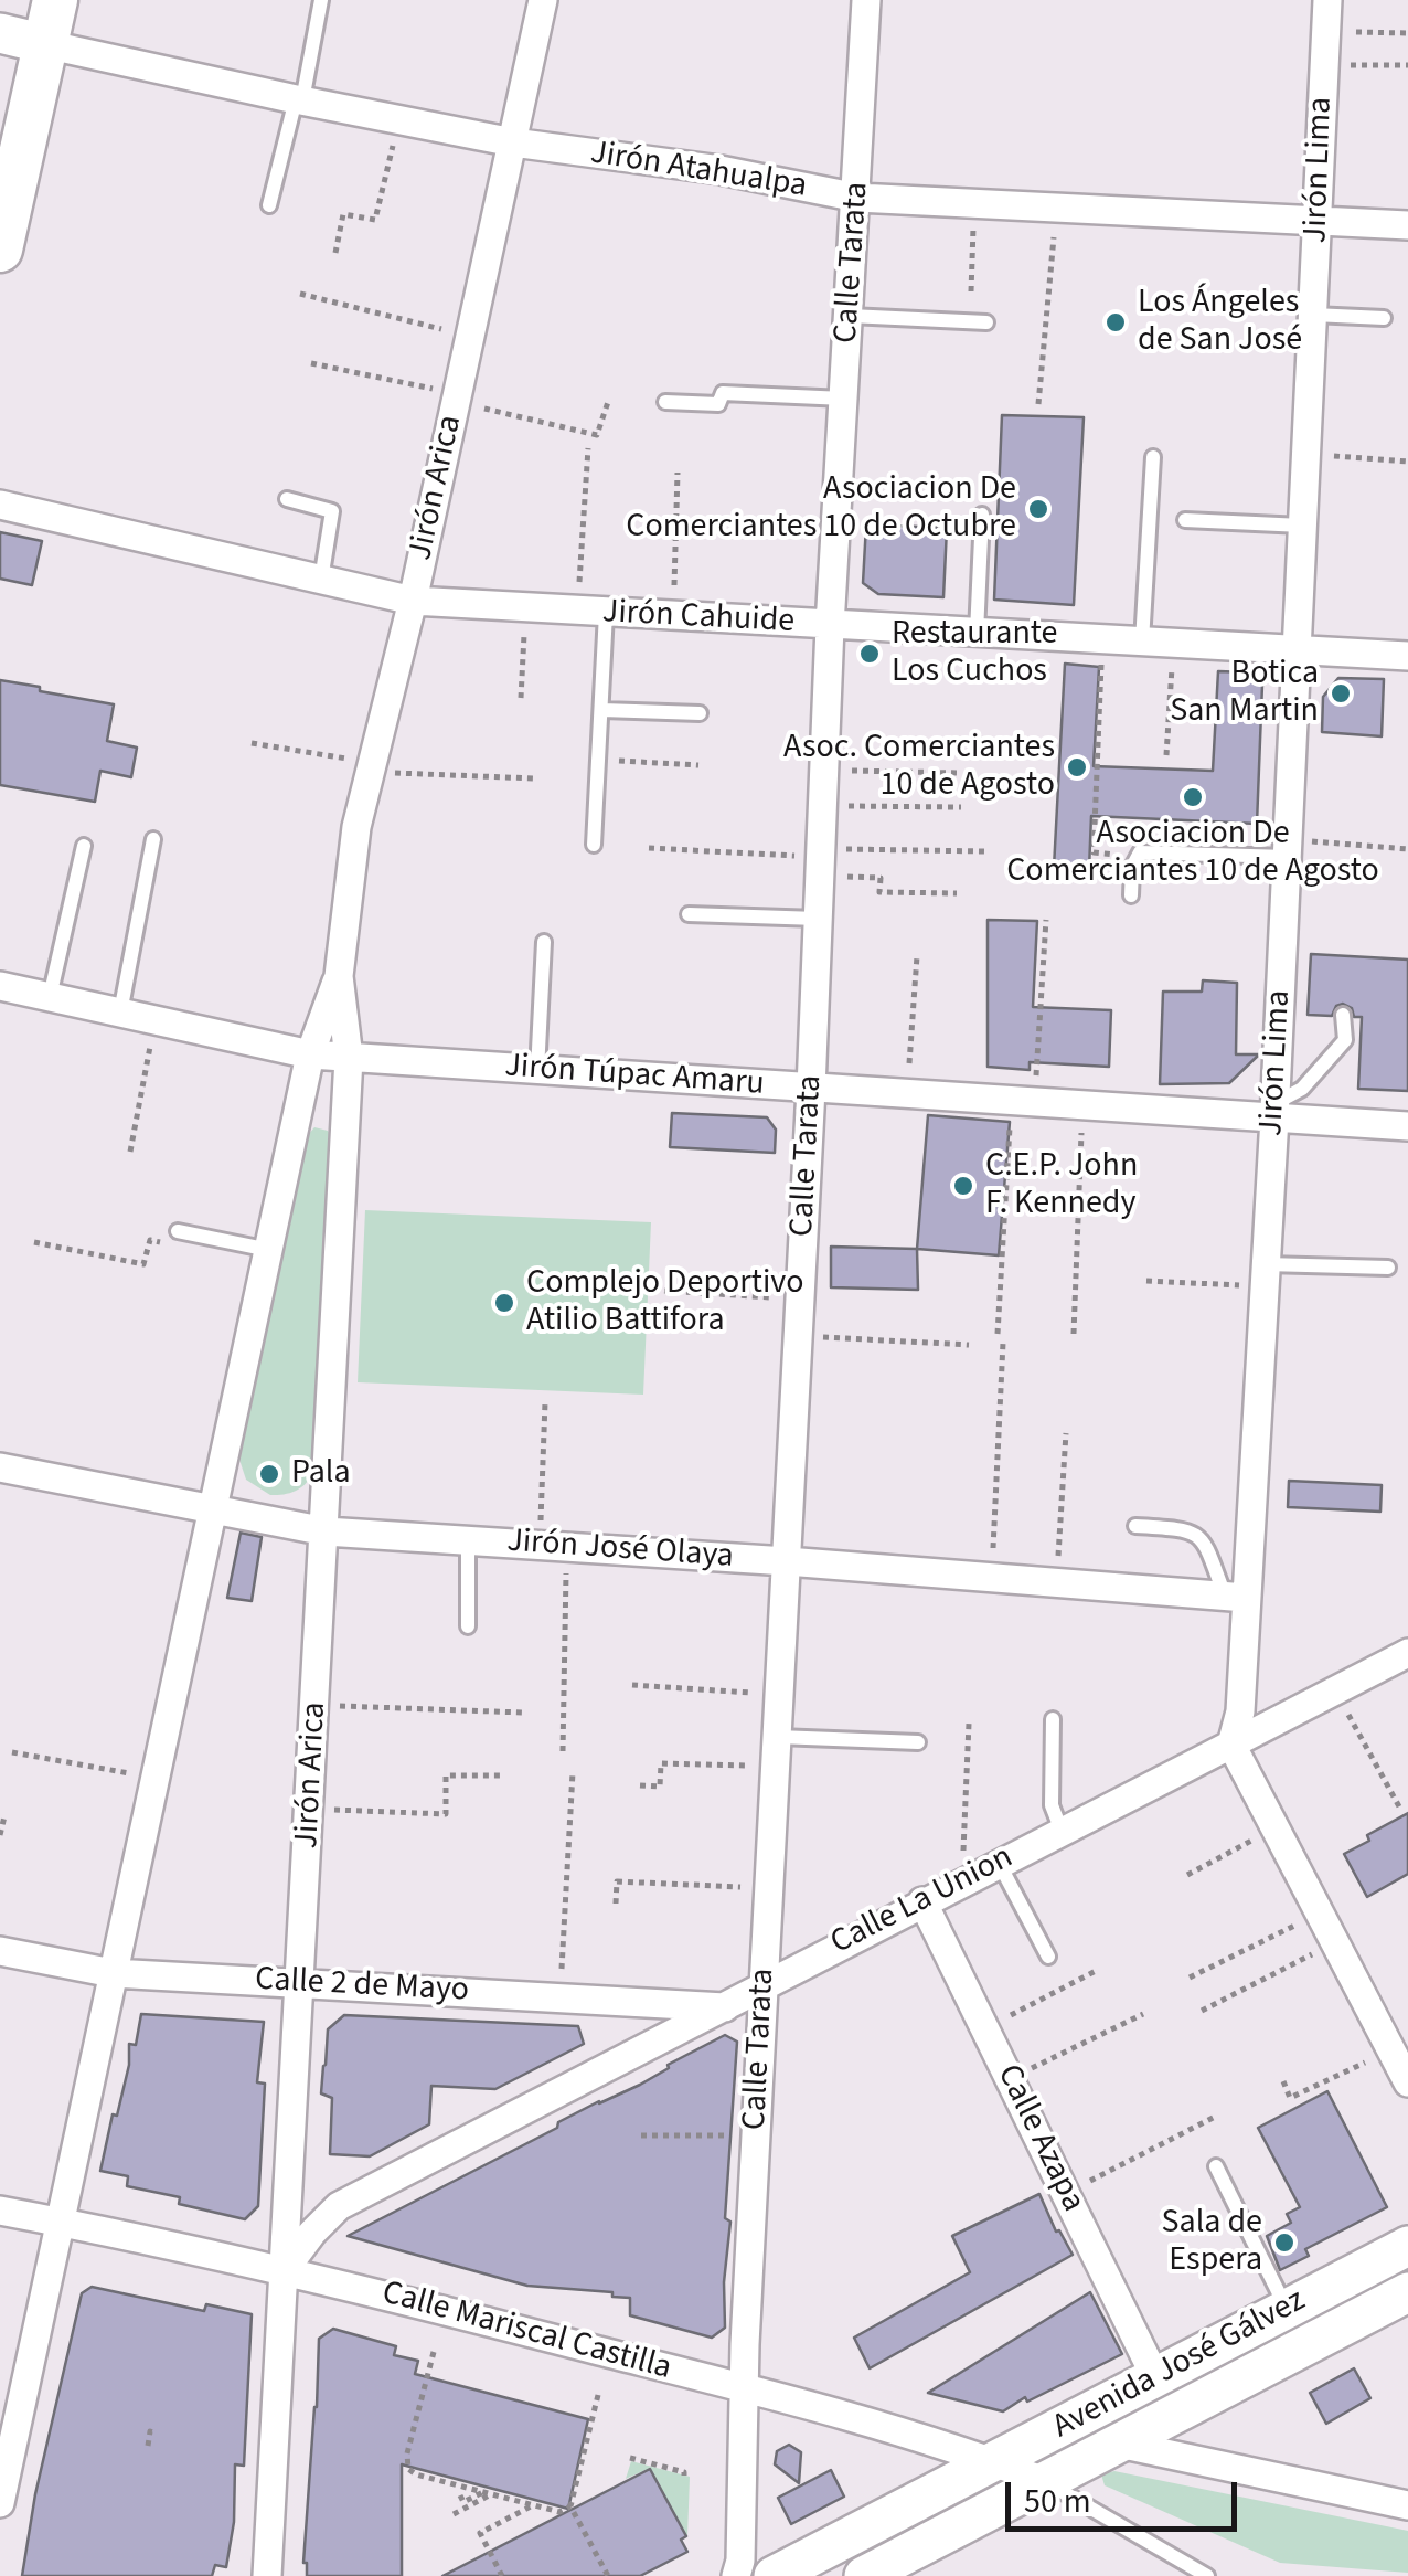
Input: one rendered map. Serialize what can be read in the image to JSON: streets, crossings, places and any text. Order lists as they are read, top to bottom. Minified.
{"streets":{"main road":["Jirón Atahualpa","Avenida José Gálvez"],"street":["Jirón Lima","Calle Tarata","Jirón Arica","Jirón Cahuide","Jirón Túpac Amaru","Jirón José Olaya","Calle La Union","Calle 2 de Mayo","Calle Azapa","Calle Mariscal Castilla"]},"crossings":[["Jirón Lima","Jirón Atahualpa"],["Jirón Lima","Jirón Cahuide"],["Jirón Lima","Jirón Túpac Amaru"],["Jirón Lima","Jirón José Olaya"],["Jirón Lima","Calle La Union"],["Jirón Atahualpa","Calle Tarata"],["Jirón Atahualpa","Jirón Arica"],["Calle Tarata","Jirón Cahuide"],["Calle Tarata","Jirón Túpac Amaru"],["Calle Tarata","Jirón José Olaya"],["Calle Tarata","Calle La Union"],["Calle Tarata","Calle Mariscal Castilla"],["Jirón Arica","Jirón Cahuide"],["Jirón Arica","Jirón Túpac Amaru"],["Jirón Arica","Jirón José Olaya"],["Jirón Arica","Calle La Union"],["Jirón Arica","Calle 2 de Mayo"],["Jirón Arica","Calle Mariscal Castilla"],["Calle La Union","Calle 2 de Mayo"],["Calle La Union","Calle Azapa"],["Calle La Union","Calle Mariscal Castilla"],["Calle Azapa","Avenida José Gálvez"],["Calle Mariscal Castilla","Avenida José Gálvez"]],"places":["Los Ángeles de San José","Asociacion De Comerciantes 10 de Octubre","Restaurante Los Cuchos","Botica San Martin","Asoc. Comerciantes 10 de Agosto","Asociacion De Comerciantes 10 de Agosto","C.E.P. John F. Kennedy","Complejo Deportivo Atilio Battifora","Pala","Sala de Espera"],"scale_bar":"50 m"}
